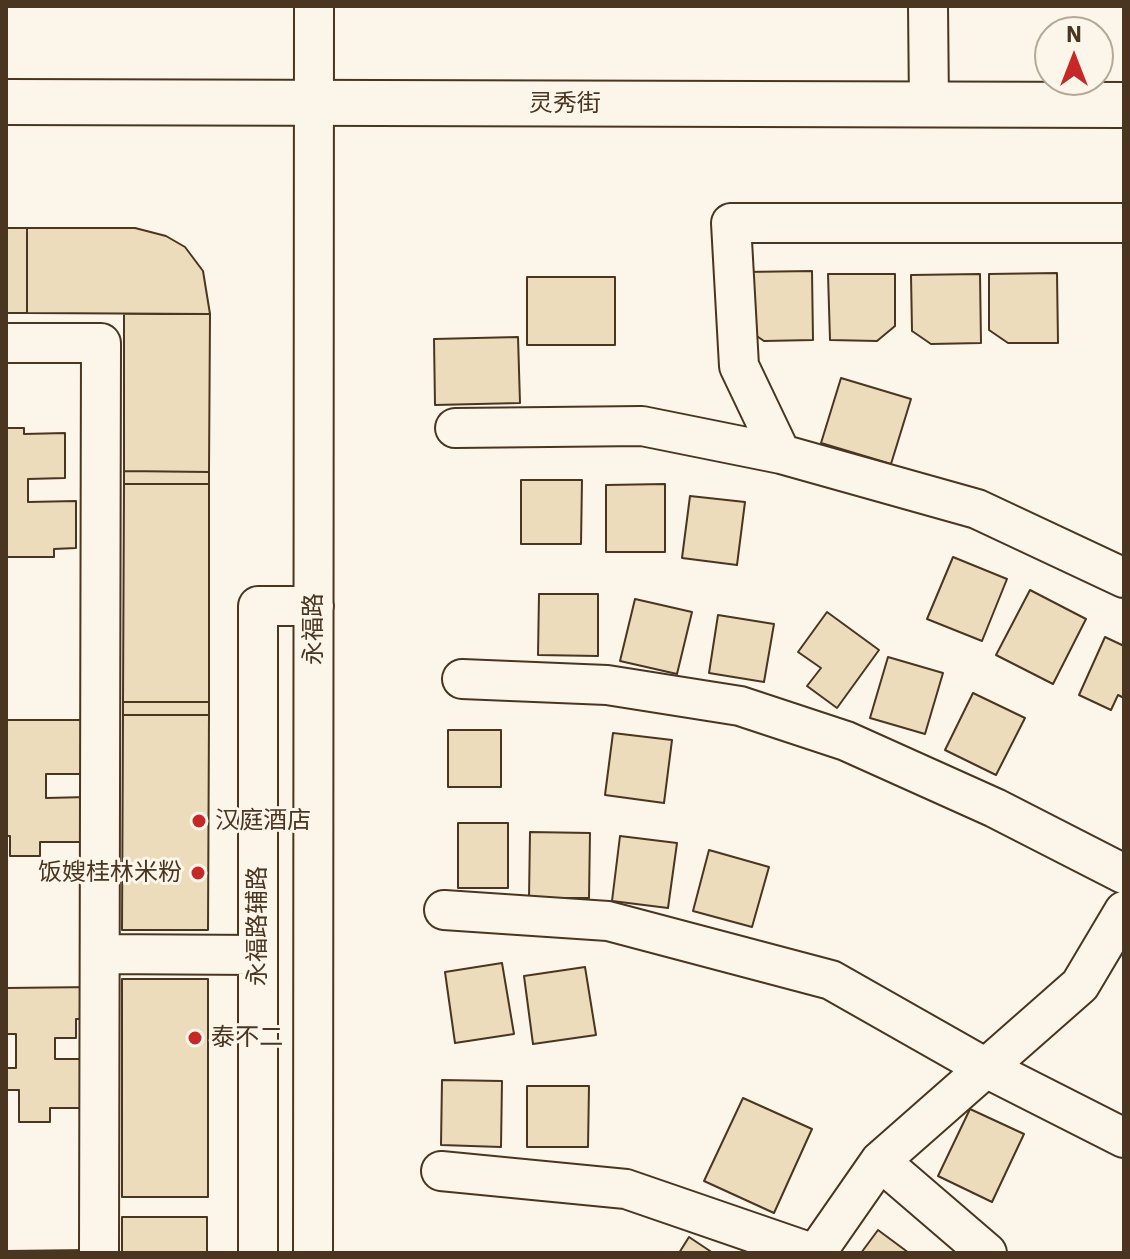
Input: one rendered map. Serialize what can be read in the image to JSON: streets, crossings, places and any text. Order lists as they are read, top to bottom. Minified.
{"streets":{"main road":["灵秀街"],"street":["永福路","永福路辅路"]},"crossings":[["灵秀街","永福路"],["永福路","永福路辅路"]],"places":["汉庭酒店","饭嫂桂林米粉","泰不二"],"north":"top"}
